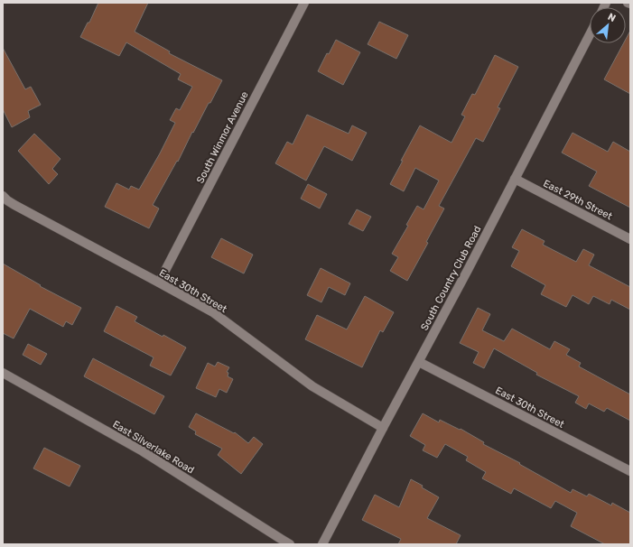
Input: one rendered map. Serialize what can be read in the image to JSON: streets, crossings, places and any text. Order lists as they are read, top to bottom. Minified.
{"streets":{"street":["South Winmor Avenue","East 29th Street","South Country Club Road","East 30th Street","East Silverlake Road"]},"crossings":[["South Winmor Avenue","East 30th Street"],["East 29th Street","South Country Club Road"],["South Country Club Road","East 30th Street"]],"north":"top right"}
